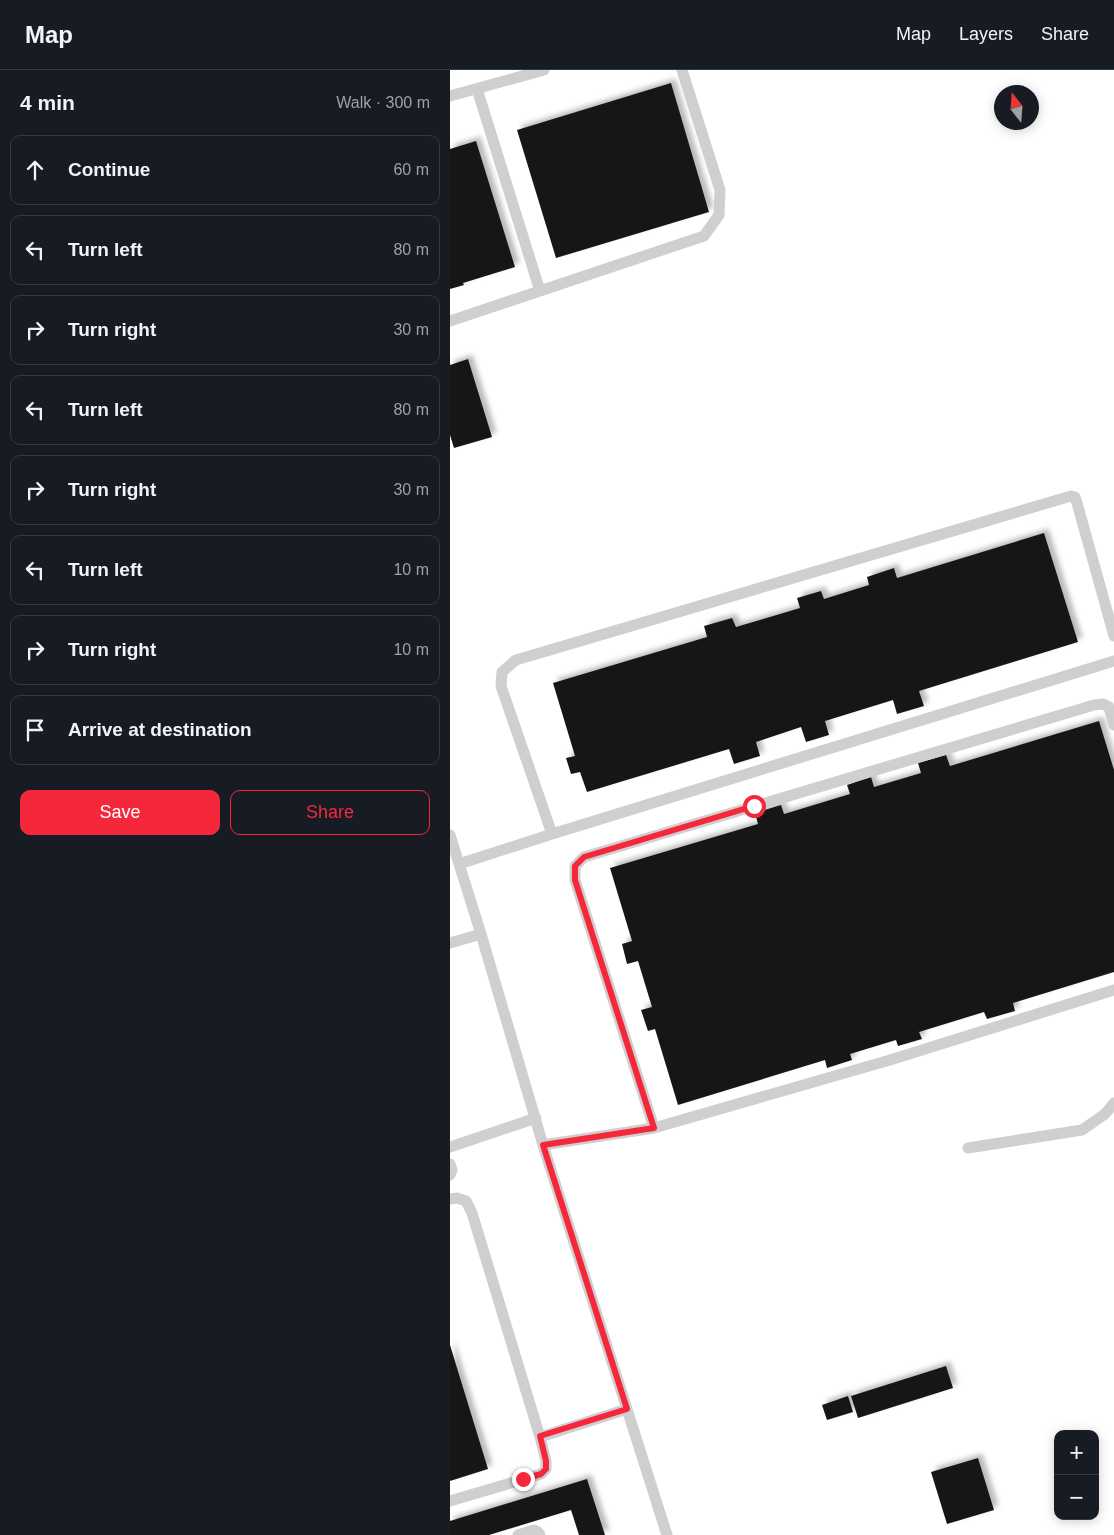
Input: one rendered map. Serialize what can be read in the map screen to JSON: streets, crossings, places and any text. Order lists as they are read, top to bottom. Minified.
{"north":"top","page":{"header":"Map","nav":["Map","Layers","Share"],"heading":["4 min","Walk · 300 m"],"list":[["Continue","60 m"],["Turn left","80 m"],["Turn right","30 m"],["Turn left","80 m"],["Turn right","30 m"],["Turn left","10 m"],["Turn right","10 m"],"Arrive at destination"],"buttons":["Save","Share"],"map_buttons":["+","−"]}}
